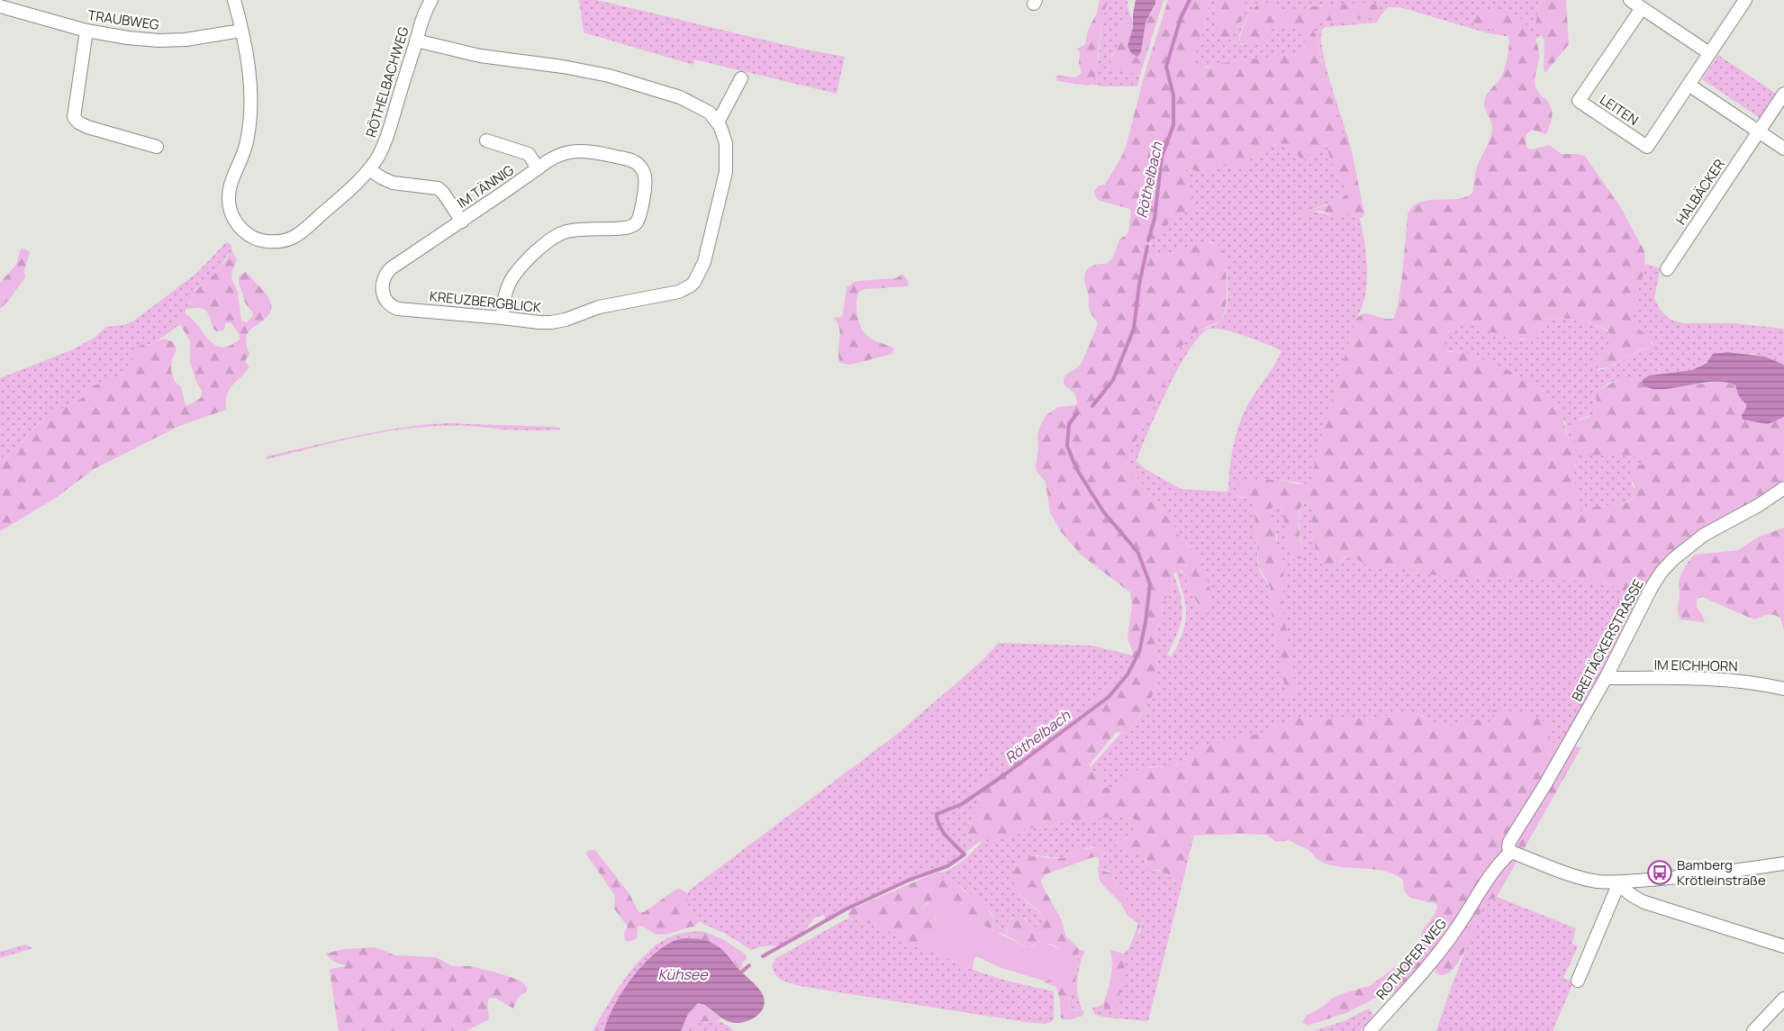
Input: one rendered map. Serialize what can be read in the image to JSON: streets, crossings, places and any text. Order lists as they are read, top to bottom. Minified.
{"streets":{"street":["TRAUBWEG","RÖTHELBACHWEG","LEITEN","IM TÄNNIG","HALBÄCKER","KREUZBERGBLICK","BREITÄCKERSTRASSE","IM EICHHORN","ROTHOFER WEG"]},"crossings":[["TRAUBWEG","RÖTHELBACHWEG"],["RÖTHELBACHWEG","IM TÄNNIG"],["IM TÄNNIG","KREUZBERGBLICK"],["BREITÄCKERSTRASSE","IM EICHHORN"],["BREITÄCKERSTRASSE","ROTHOFER WEG"]],"water":["Röthelbach","Kühsee"],"places":{"bus stop":["Bamberg Krötleinstraße"]}}
